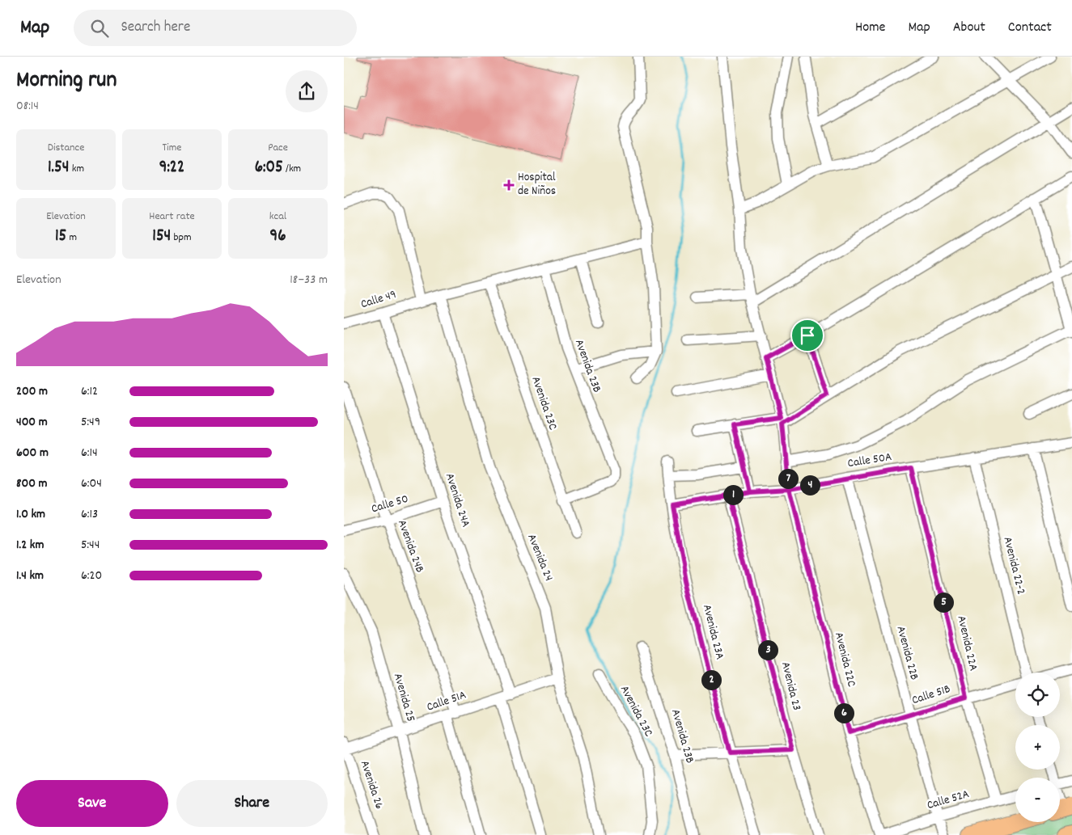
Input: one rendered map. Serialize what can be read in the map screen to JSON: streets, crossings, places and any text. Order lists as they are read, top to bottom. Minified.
{"streets":{"street":["Calle 49","Avenida 23B","Avenida 23C","Calle 50A","Avenida 24A","Calle 50","Avenida 24B","Avenida 24","Avenida 22-2","Avenida 23A","Avenida 22A","Avenida 22B","Avenida 22C","Avenida 23","Calle 51B","Avenida 25","Calle 51A","Avenida 26","Calle 52A"]},"crossings":[["Calle 49","Avenida 23B"],["Calle 49","Avenida 23C"],["Calle 49","Avenida 24A"],["Calle 49","Avenida 24"],["Avenida 23B","Avenida 23C"],["Calle 50A","Avenida 22-2"],["Calle 50A","Avenida 23A"],["Calle 50A","Avenida 22A"],["Calle 50A","Avenida 22B"],["Calle 50A","Avenida 22C"],["Calle 50A","Avenida 23"],["Avenida 24A","Calle 50"],["Avenida 24A","Calle 51A"],["Calle 50","Avenida 24B"],["Avenida 24B","Calle 51A"],["Avenida 24","Calle 51A"],["Avenida 22A","Calle 51B"],["Avenida 22A","Calle 52A"],["Avenida 22B","Calle 51B"],["Avenida 22B","Calle 52A"],["Avenida 22C","Calle 51B"],["Avenida 25","Calle 51A"],["Calle 51A","Avenida 26"]],"places":{"health":["Hospital de Niños"]},"page":{"header":"Map","search":"Search here","nav":["Home","Map","About","Contact"],"heading":["Morning run","08:14"],"stats":[["Distance","1.54 km"],["Time","9:22"],["Pace","6:05 /km"],["Elevation","15 m"],["Heart rate","154 bpm"],["kcal","96"]],"chart":["Elevation","18–33 m"],"list":[{"name":"200 m","note":"6:12"},{"name":"400 m","note":"5:49"},{"name":"600 m","note":"6:14"},{"name":"800 m","note":"6:04"},{"name":"1.0 km","note":"6:13"},{"name":"1.2 km","note":"5:44"},{"name":"1.4 km","note":"6:20"}],"pins":["7","4","1","5","3","2","6"],"map_buttons":["+","−"],"buttons":["Save","Share"]}}
